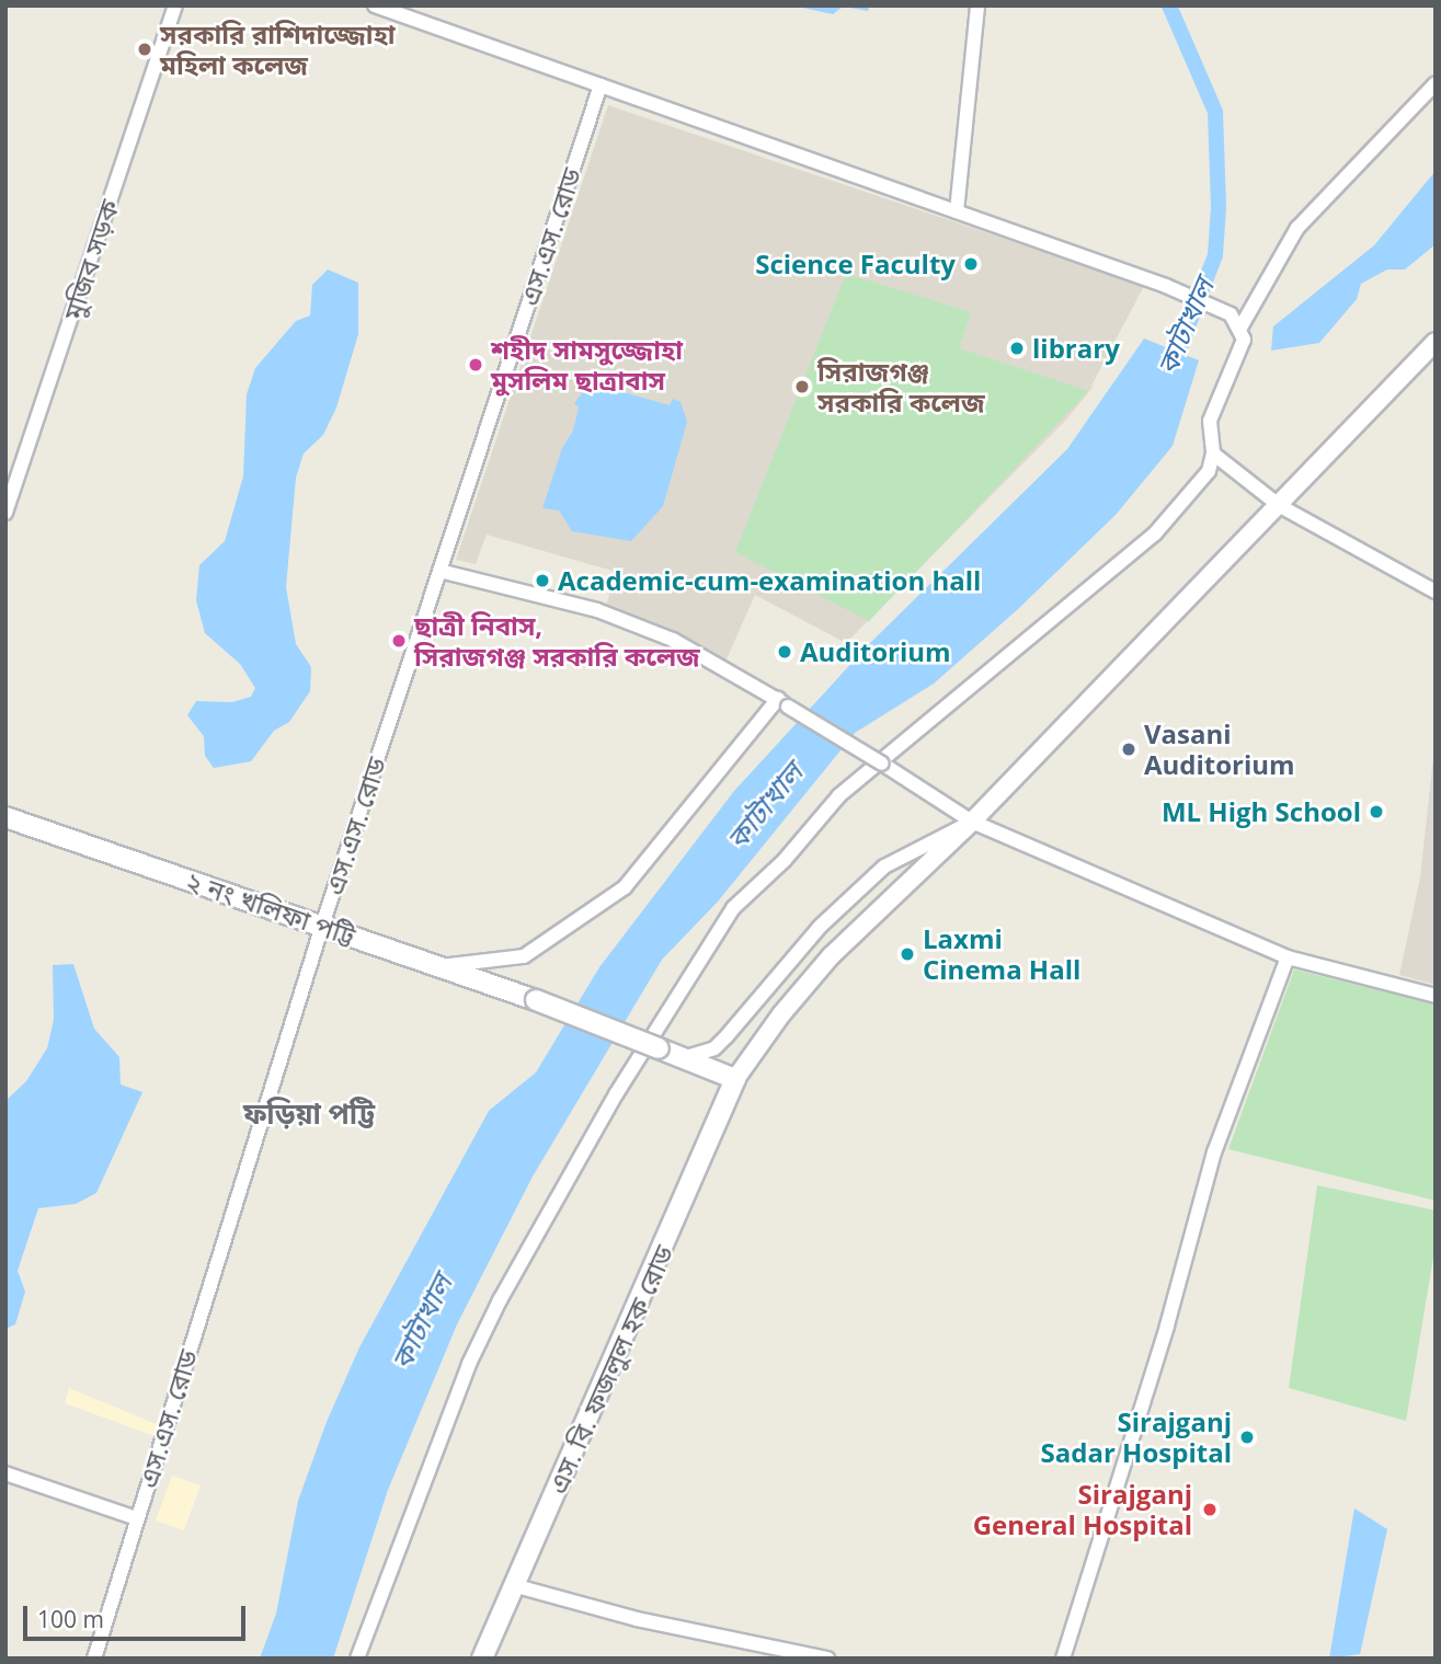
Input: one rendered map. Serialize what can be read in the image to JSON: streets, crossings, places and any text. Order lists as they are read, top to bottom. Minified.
{"streets":{"main road":["২ নং খলিফা পট্টি","এস. বি. ফজলুল হক রোড"],"street":["এস.এস. রোড","মুজিব সড়ক"]},"crossings":[["এস.এস. রোড","২ নং খলিফা পট্টি"],["২ নং খলিফা পট্টি","এস. বি. ফজলুল হক রোড"]],"districts":["ফড়িয়া পট্টি"],"water":["কাটাখাল"],"places":["সরকারি রাশিদাজ্জোহা মহিলা কলেজ","Science Faculty","library","শহীদ সামসুজ্জোহা মুসলিম ছাত্রাবাস","সিরাজগঞ্জ সরকারি কলেজ","Academic-cum-examination hall","ছাত্রী নিবাস, সিরাজগঞ্জ সরকারি কলেজ","Auditorium","Vasani Auditorium","ML High School","Laxmi Cinema Hall","Sirajganj Sadar Hospital","Sirajganj General Hospital"],"scale_bar":"100 m"}
